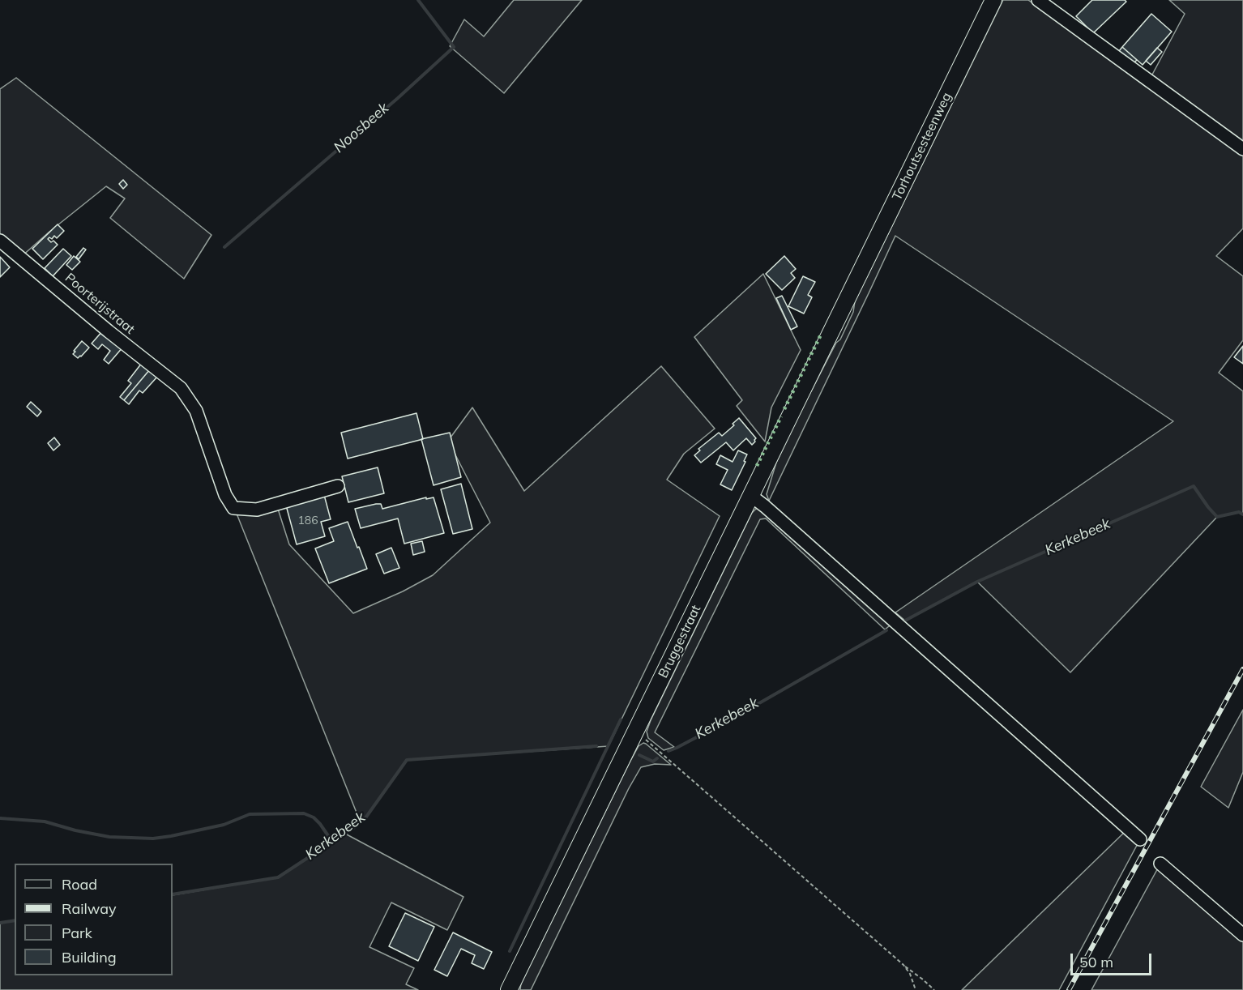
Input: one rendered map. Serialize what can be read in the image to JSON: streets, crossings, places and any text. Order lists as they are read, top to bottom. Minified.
{"streets":{"main road":["Torhoutsesteenweg","Bruggestraat"],"street":["Poorterijstraat"]},"crossings":[["Torhoutsesteenweg","Bruggestraat"]],"water":["Noosbeek","Kerkebeek"],"house_numbers":["186"],"legend":["Road","Railway","Park","Building"],"scale_bar":"50 m"}
